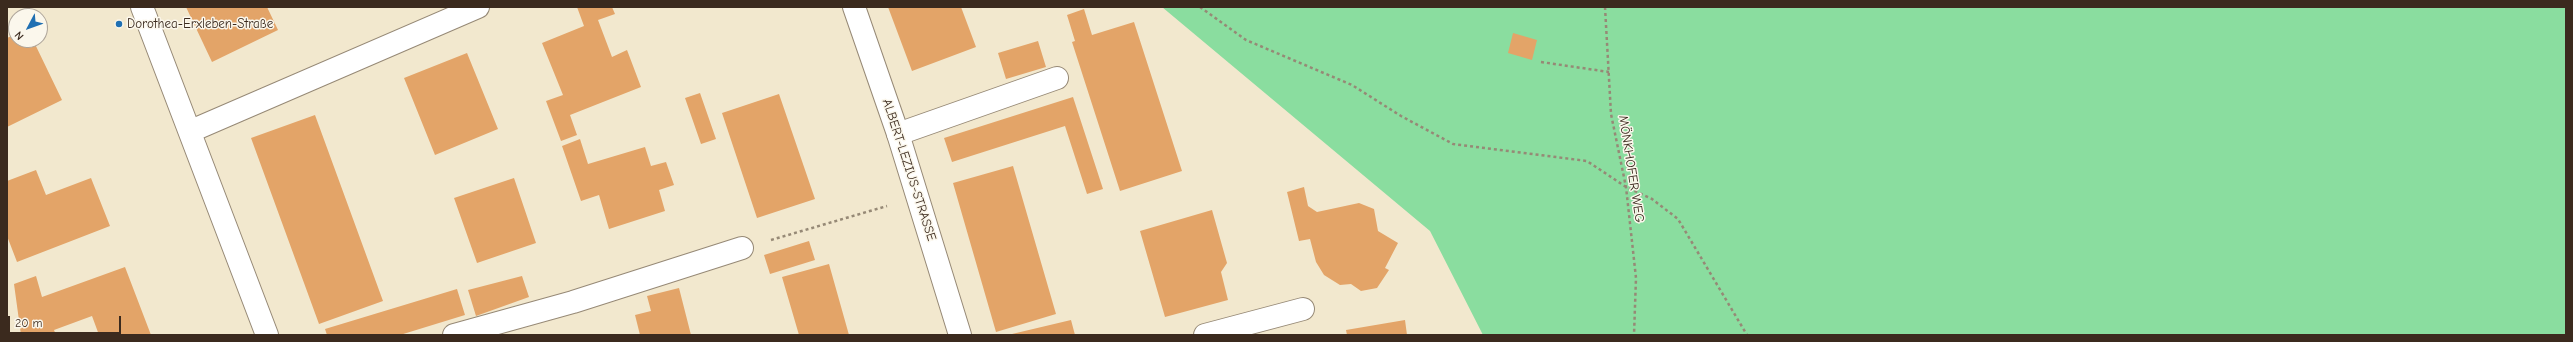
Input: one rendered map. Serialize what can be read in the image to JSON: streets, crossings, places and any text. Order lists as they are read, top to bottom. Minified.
{"streets":{"street":["ALBERT-LEZIUS-STRASSE"],"path":["MÖNKHOFER WEG"]},"places":["Dorothea-Erxleben-Straße"],"scale_bar":"20 m","north":"bottom left"}
